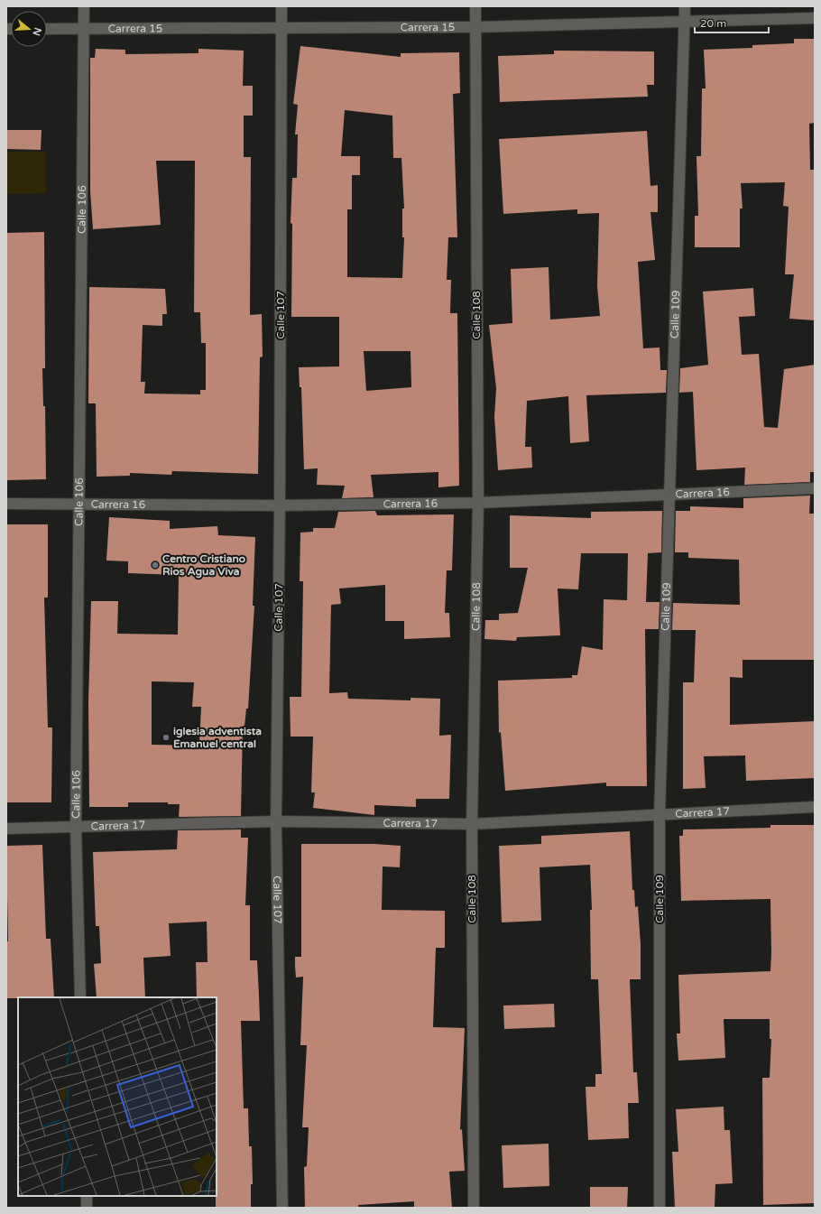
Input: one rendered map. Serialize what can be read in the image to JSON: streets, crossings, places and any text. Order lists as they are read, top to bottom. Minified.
{"streets":{"street":["Carrera 15","Calle 106","Calle 107","Calle 108","Calle 109","Carrera 16","Carrera 17"]},"crossings":[["Carrera 15","Calle 106"],["Carrera 15","Calle 107"],["Carrera 15","Calle 108"],["Carrera 15","Calle 109"],["Calle 106","Carrera 16"],["Calle 106","Carrera 17"],["Calle 107","Carrera 16"],["Calle 107","Carrera 17"],["Calle 108","Carrera 16"],["Calle 108","Carrera 17"],["Calle 109","Carrera 16"],["Calle 109","Carrera 17"]],"places":["Centro Cristiano Rios Agua Viva","iglesia adventista Emanuel central"],"scale_bar":"20 m","north":"right"}
